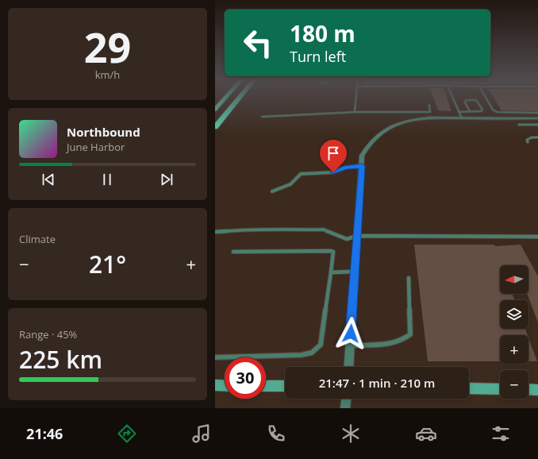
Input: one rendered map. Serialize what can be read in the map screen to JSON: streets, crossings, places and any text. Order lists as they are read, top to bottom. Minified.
{"north":"left","page":{"tile":[["29","km/h"],"Climate",["Range · 45%","225 km"]],"turn":["180 m","Turn left"],"song":["Northbound","June Harbor"],"heat":["−","21°","+"],"map_buttons":["+","−"],"limit":"30","trip":"21:47 · 1 min · 210 m","tabs":"21:46"}}
